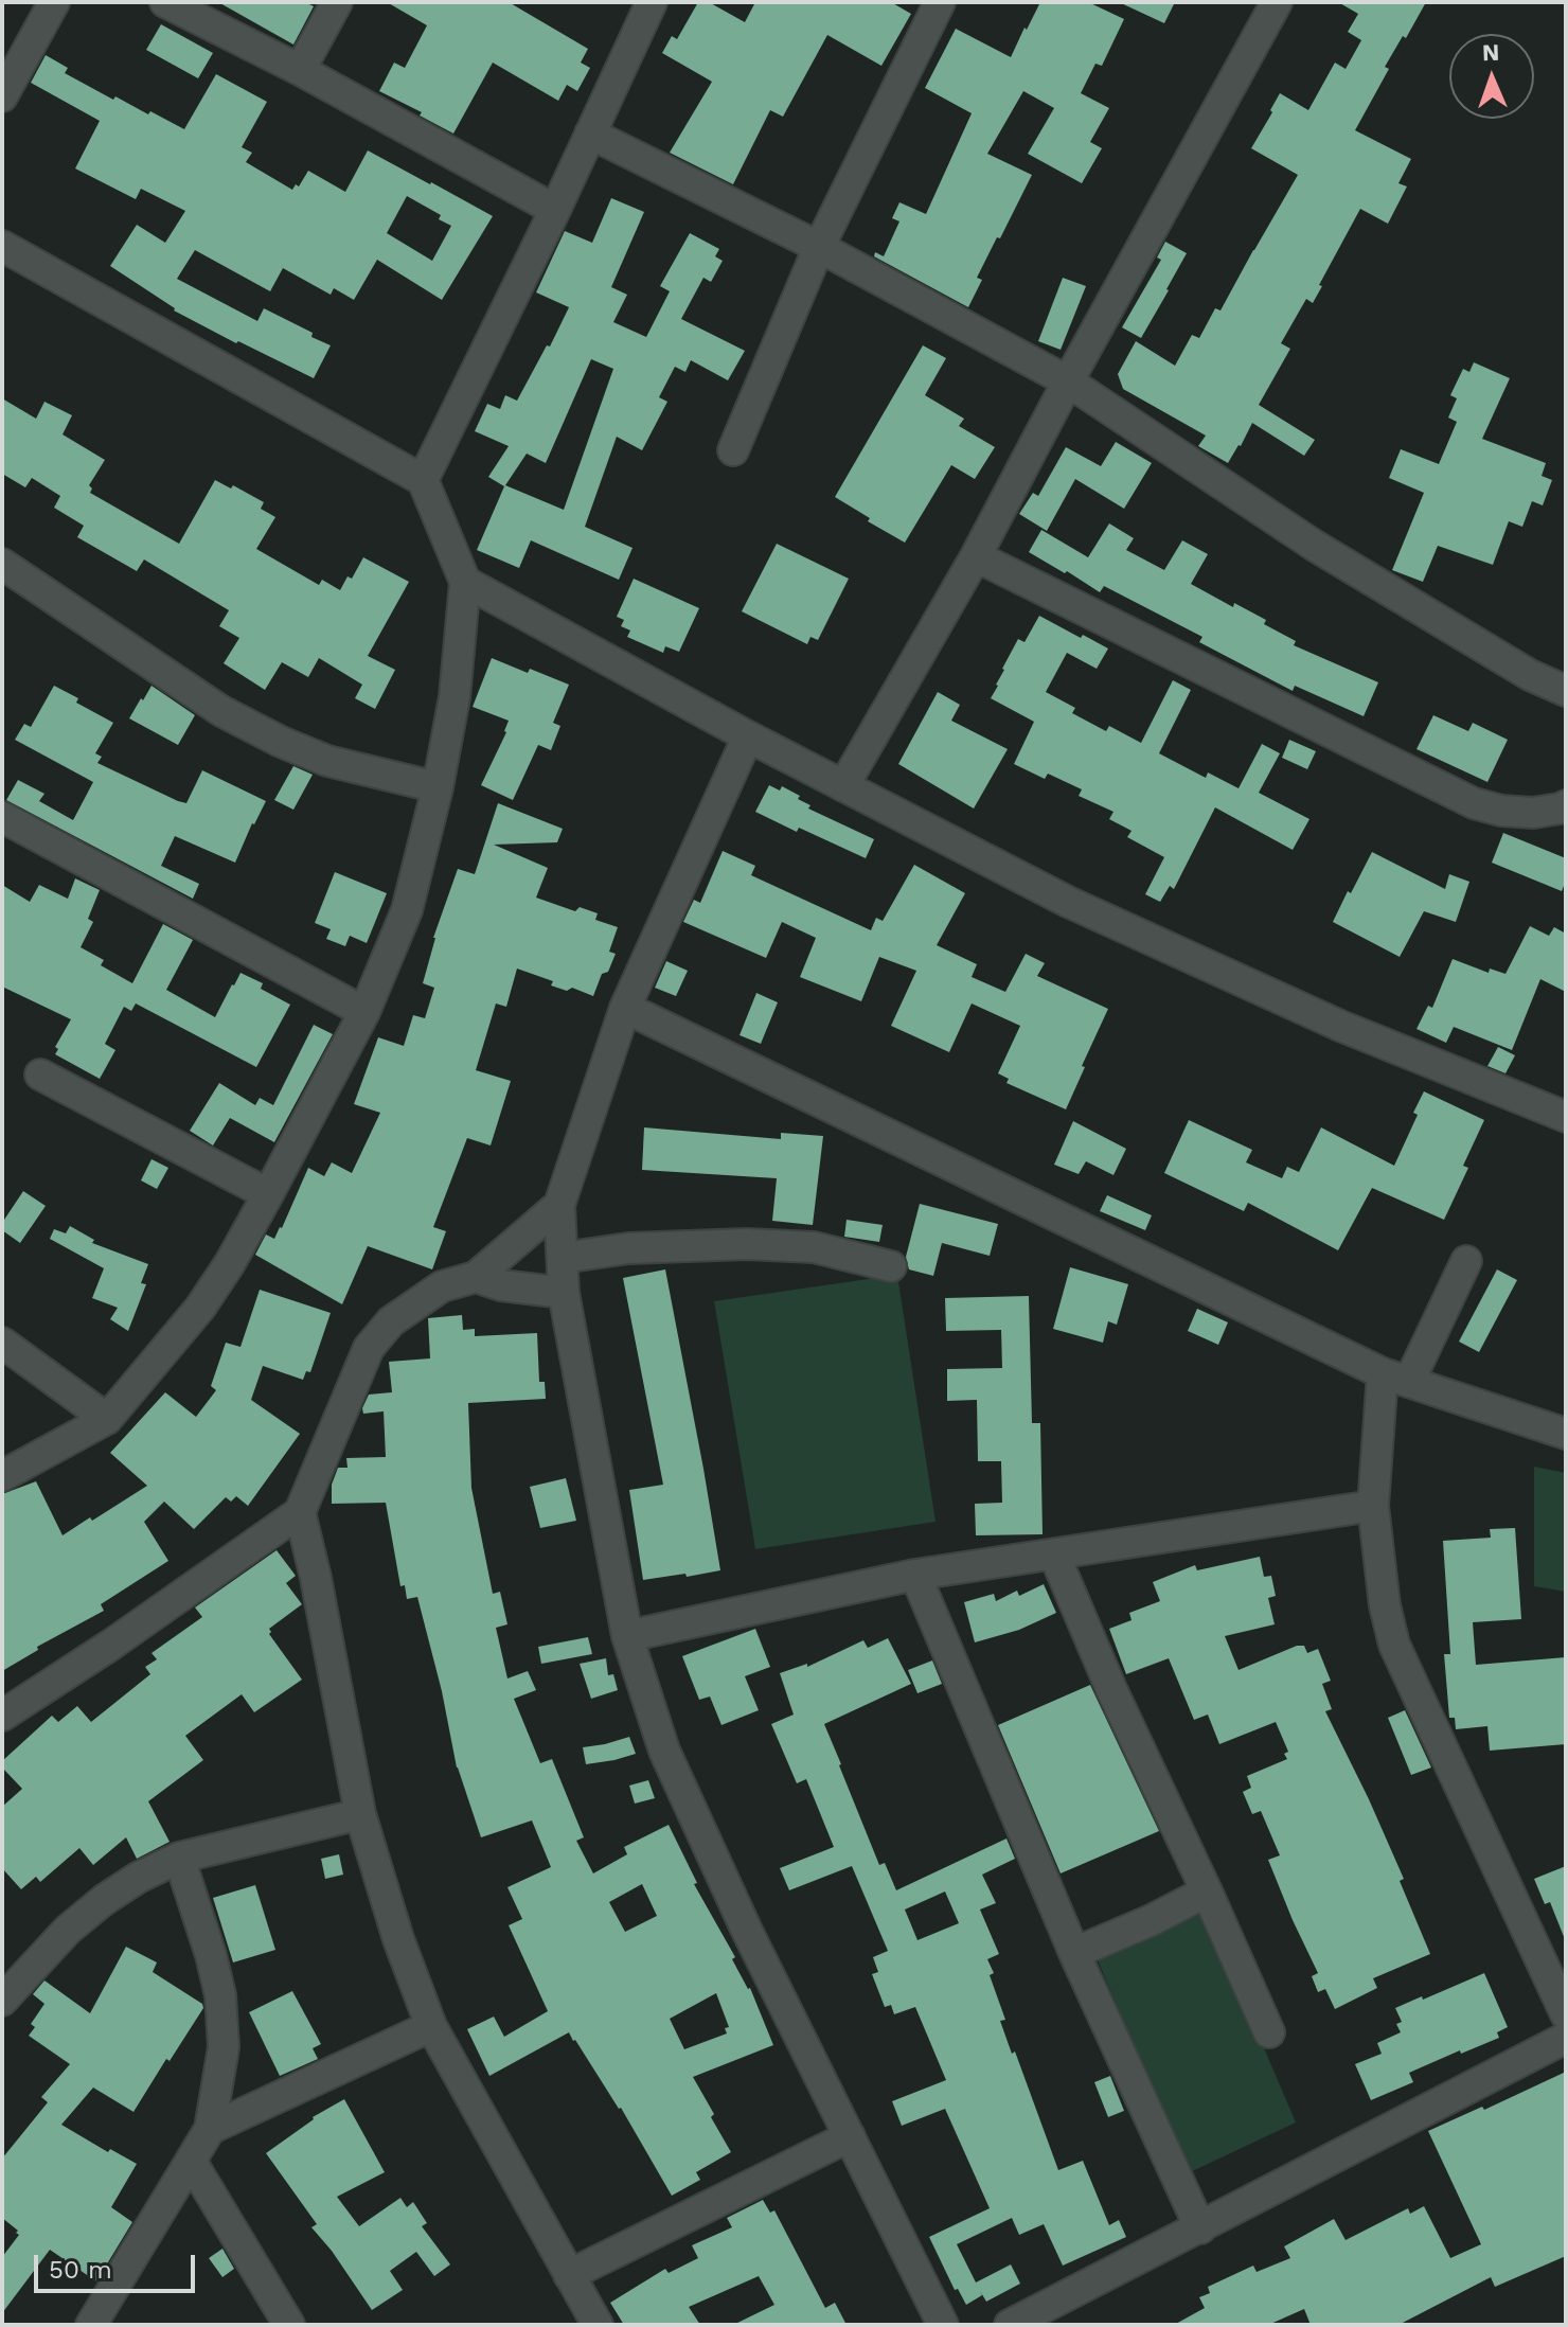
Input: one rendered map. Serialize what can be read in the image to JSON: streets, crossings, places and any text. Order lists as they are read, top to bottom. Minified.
{"scale_bar":"50 m","north":"top"}
